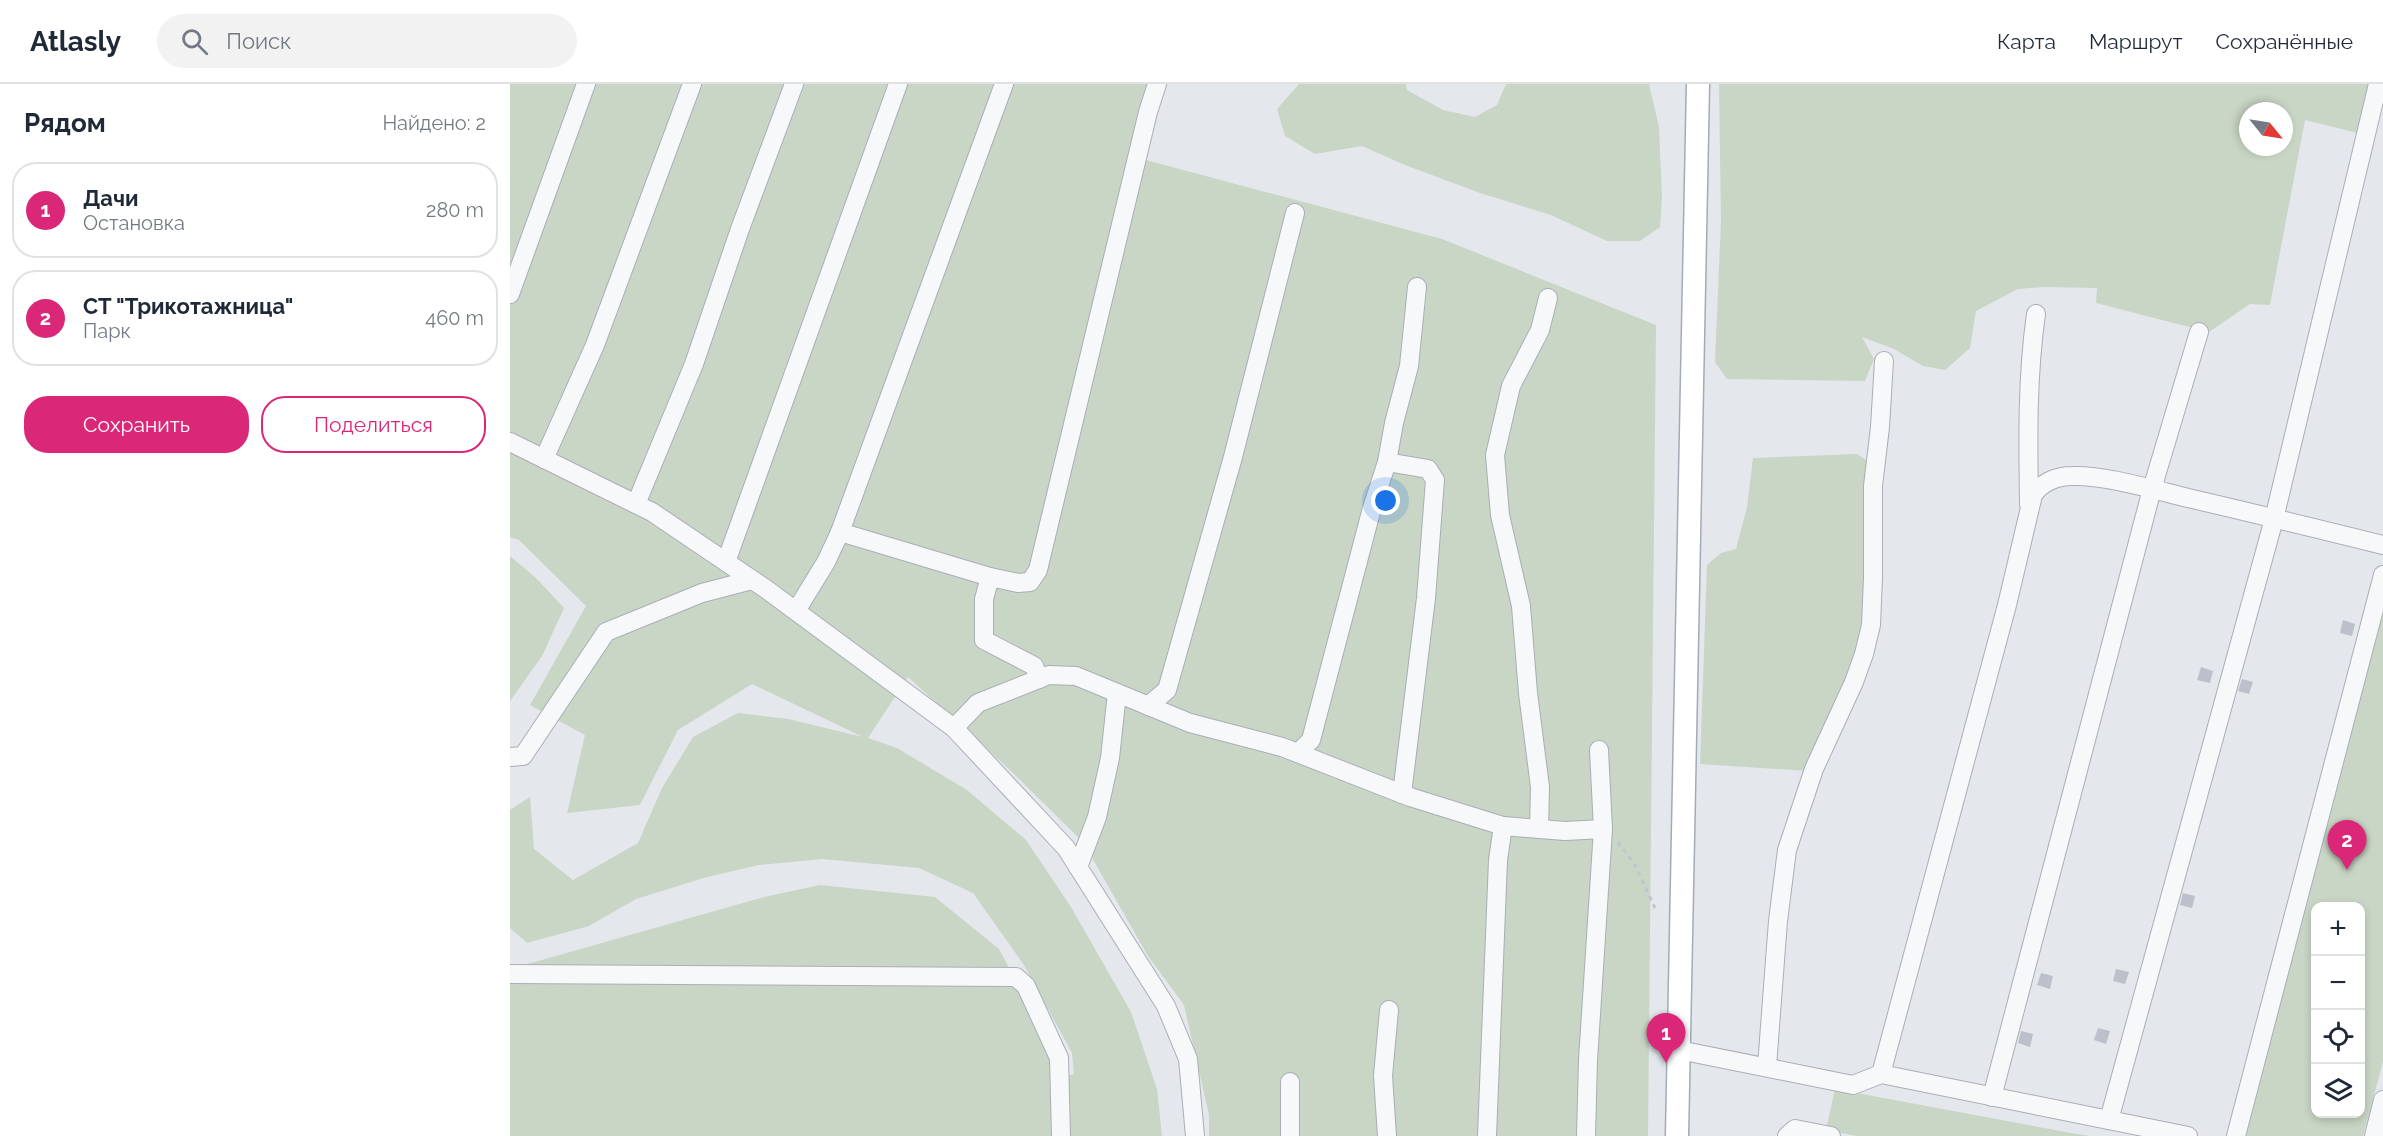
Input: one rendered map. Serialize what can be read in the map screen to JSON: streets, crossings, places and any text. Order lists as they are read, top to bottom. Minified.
{"north":"bottom right","page":{"header":"Atlasly","search":"Поиск","nav":["Карта","Маршрут","Сохранённые"],"heading":["Рядом","Найдено: 2"],"list":[{"mark":"1","name":"Дачи","note":"Остановка","value":"280 m"},{"mark":"2","name":"СТ \"Трикотажница\"","note":"Парк","value":"460 m"}],"buttons":["Сохранить","Поделиться"],"pins":["2","1"],"map_buttons":["+","−"]}}
